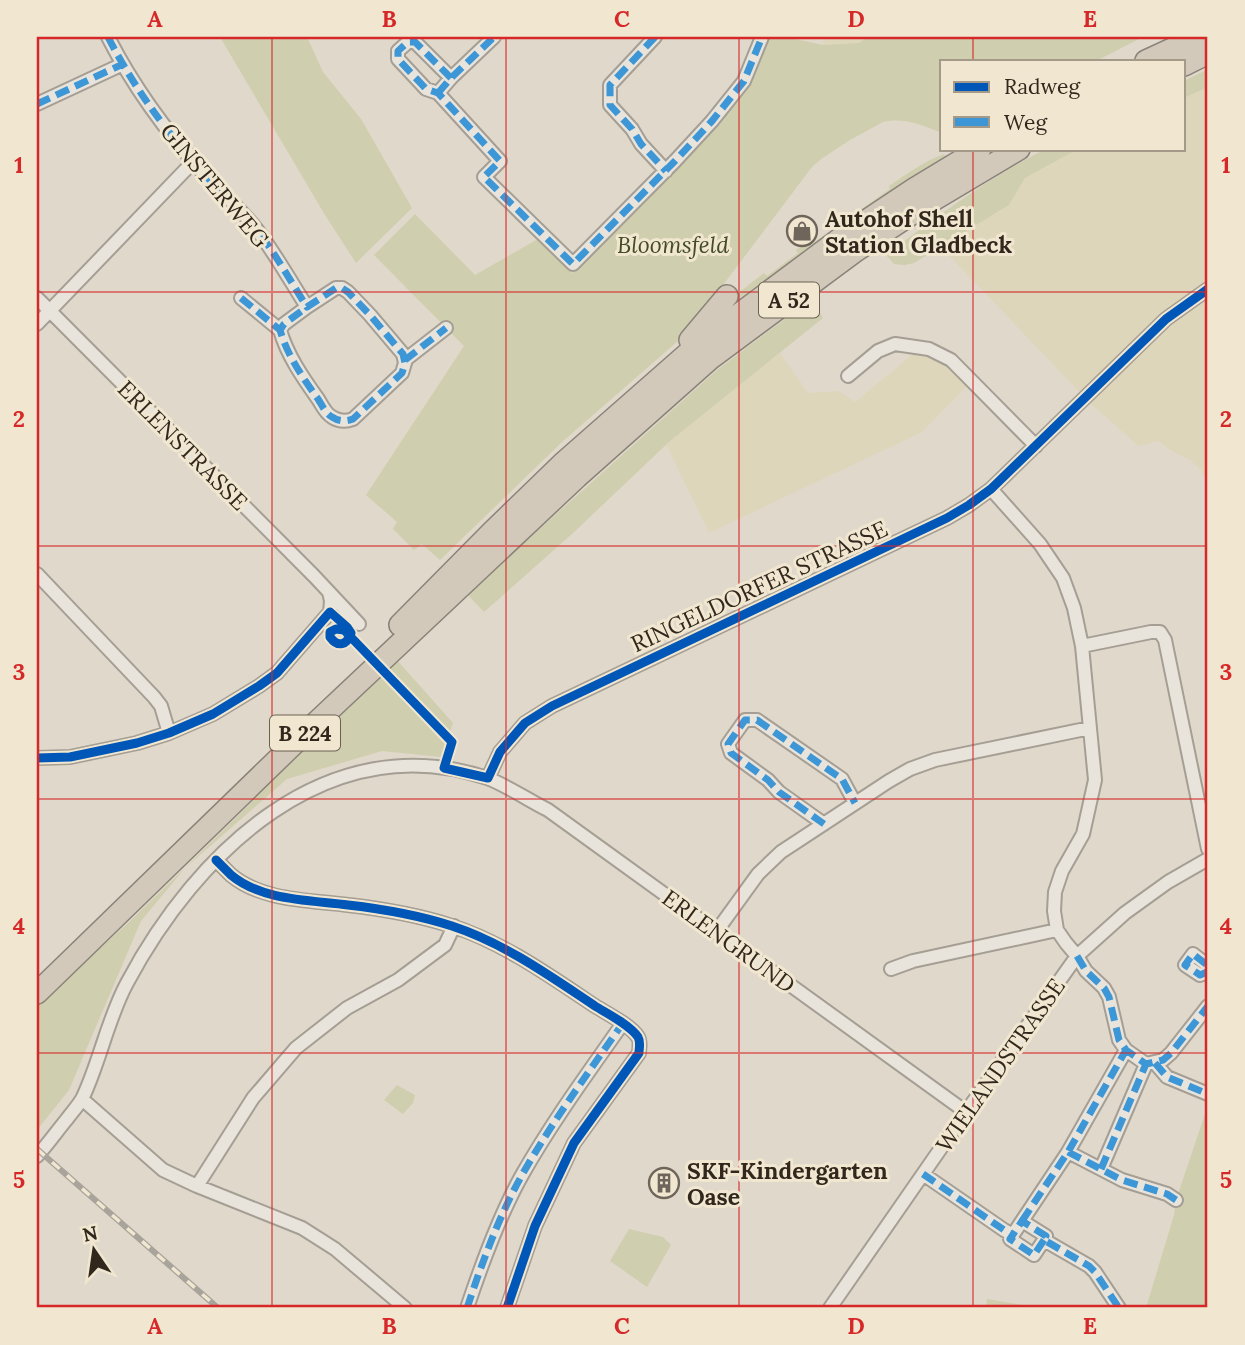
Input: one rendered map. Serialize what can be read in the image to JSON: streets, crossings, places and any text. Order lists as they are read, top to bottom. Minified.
{"streets":{"highway":["A 52","B 224"],"street":["GINSTERWEG","ERLENSTRASSE","RINGELDORFER STRASSE","ERLENGRUND","WIELANDSTRASSE"]},"crossings":[["A 52","B 224"],["RINGELDORFER STRASSE","ERLENGRUND"],["ERLENGRUND","WIELANDSTRASSE"]],"parks":["Bloomsfeld"],"places":{"shop":["Autohof Shell Station Gladbeck"],"building":["SKF-Kindergarten Oase"]},"legend":["Radweg","Weg"],"north":"top","grid":{"columns":["A","B","C","D","E"],"rows":["1","2","3","4","5"]}}
